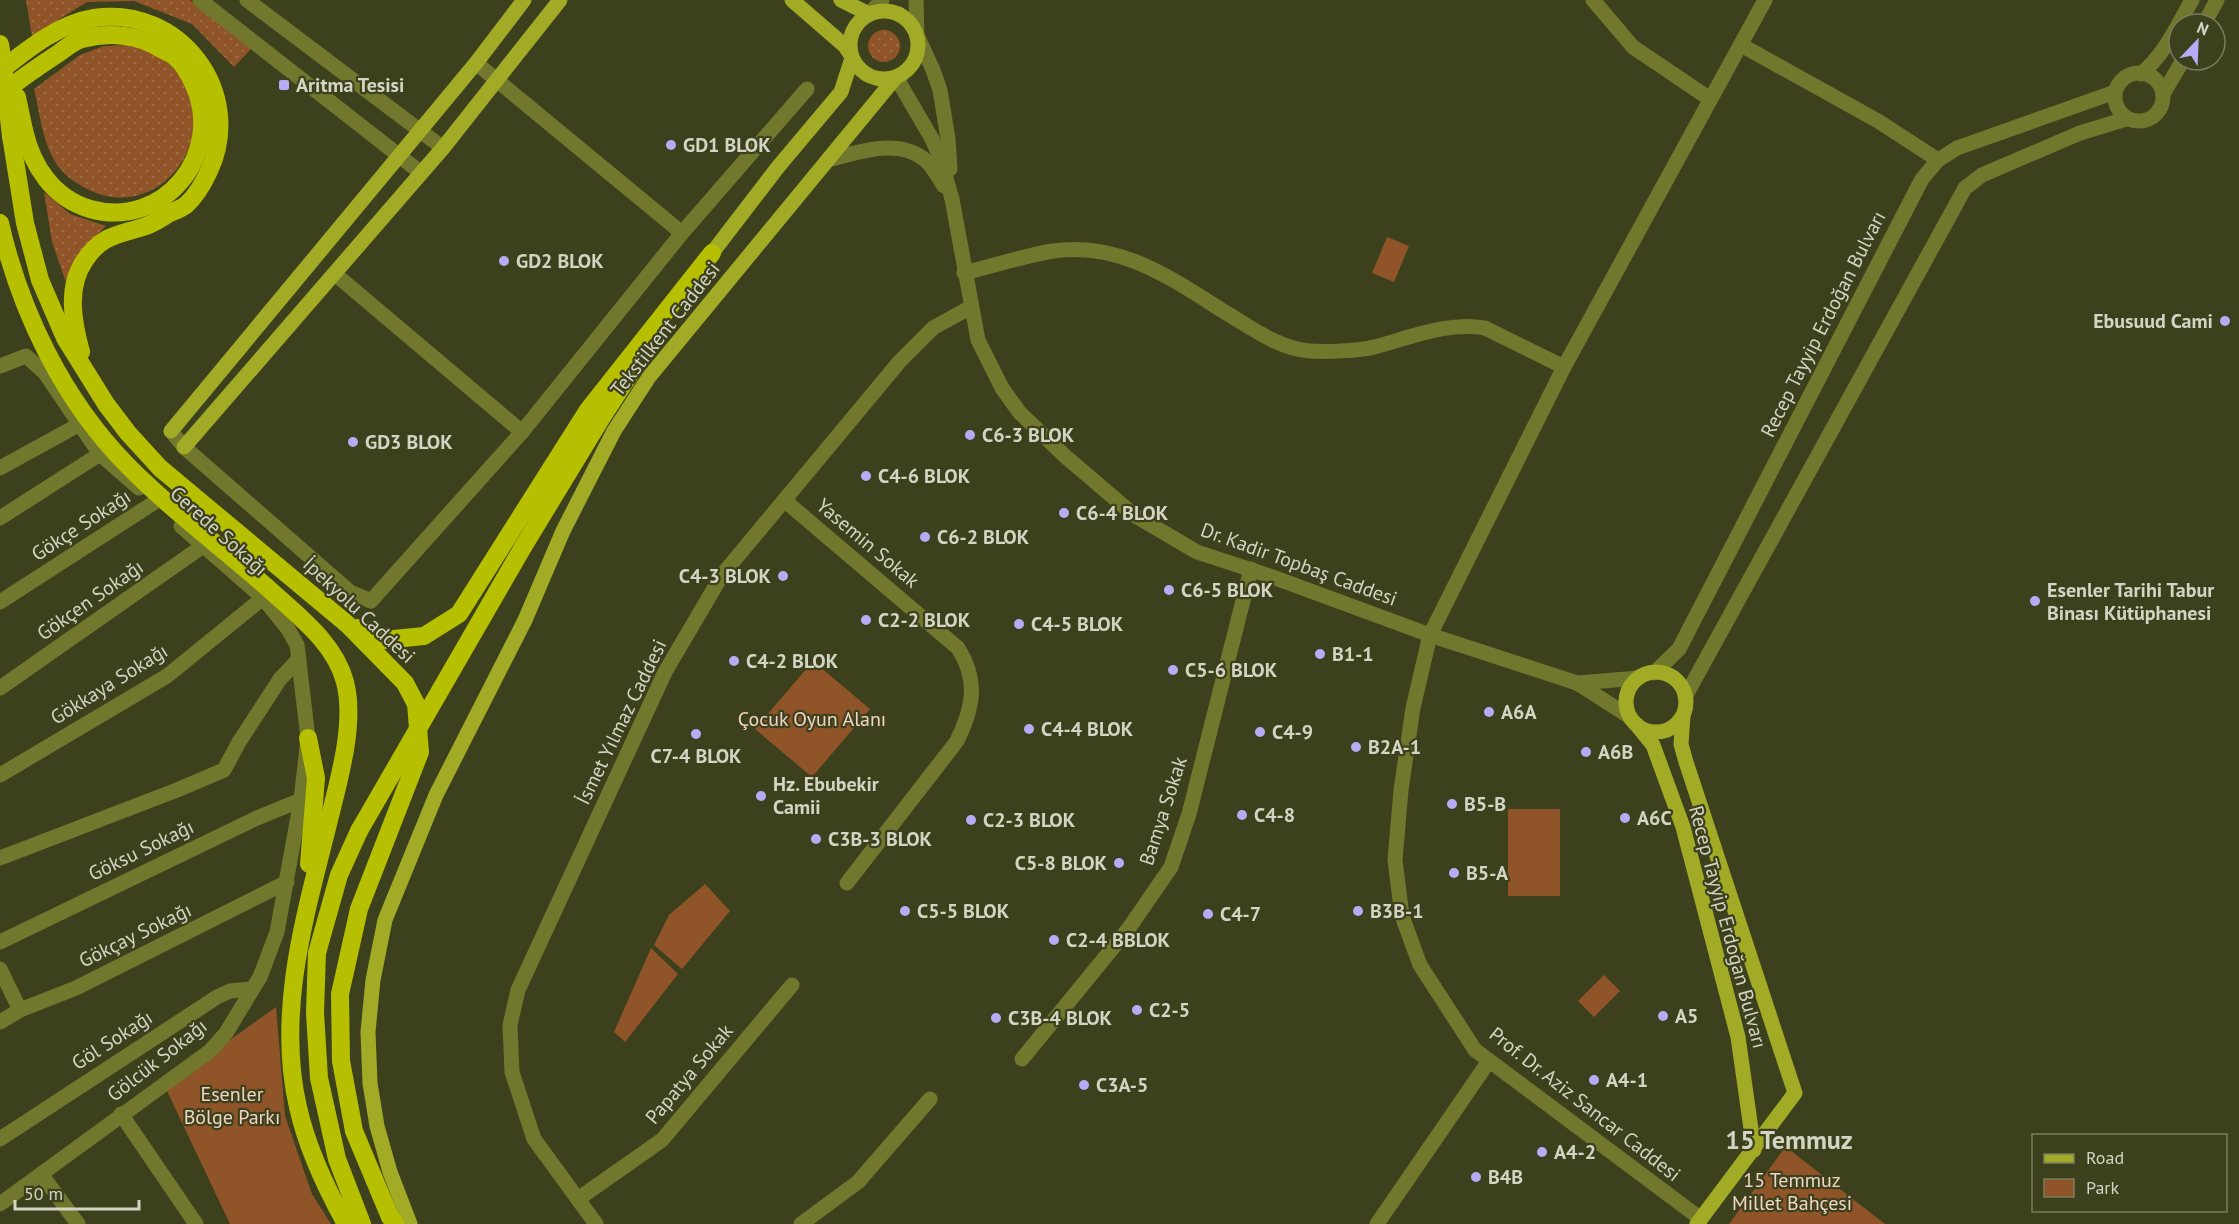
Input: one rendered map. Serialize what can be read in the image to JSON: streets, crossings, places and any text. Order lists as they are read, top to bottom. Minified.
{"streets":{"highway":["İpekyolu Caddesi"],"main road":["Recep Tayyip Erdoğan Bulvarı","Tekstilkent Caddesi"],"street":["Gökçe Sokağı","Gerede Sokağı","Yasemin Sokak","Dr. Kadir Topbaş Caddesi","Gökçen Sokağı","Gökkaya Sokağı","İsmet Yılmaz Caddesi","Bamya Sokak","Göksu Sokağı","Gökçay Sokağı","Göl Sokağı","Gölcük Sokağı","Papatya Sokak","Prof. Dr. Aziz Sancar Caddesi"]},"crossings":[["Gökçe Sokağı","Gerede Sokağı"],["Gerede Sokağı","Gökçen Sokağı"],["Gerede Sokağı","Gökkaya Sokağı"],["Gerede Sokağı","Göksu Sokağı"],["Gerede Sokağı","Gölcük Sokağı"],["Yasemin Sokak","İsmet Yılmaz Caddesi"],["Dr. Kadir Topbaş Caddesi","İsmet Yılmaz Caddesi"],["Dr. Kadir Topbaş Caddesi","Bamya Sokak"],["Dr. Kadir Topbaş Caddesi","Prof. Dr. Aziz Sancar Caddesi"],["İsmet Yılmaz Caddesi","Papatya Sokak"],["Göksu Sokağı","Gölcük Sokağı"],["Gökçay Sokağı","Gölcük Sokağı"],["Göl Sokağı","Gölcük Sokağı"]],"districts":["15 Temmuz"],"parks":["Çocuk Oyun Alanı","Esenler Bölge Parkı","15 Temmuz Millet Bahçesi"],"places":{"transit":["Aritma Tesisi"],"other":["GD1 BLOK","GD2 BLOK","Ebusuud Cami","C6-3 BLOK","GD3 BLOK","C4-6 BLOK","C6-4 BLOK","C6-2 BLOK","C4-3 BLOK","C6-5 BLOK","Esenler Tarihi Tabur Binası Kütüphanesi","C2-2 BLOK","C4-5 BLOK","B1-1","C4-2 BLOK","C5-6 BLOK","A6A","C4-4 BLOK","C4-9","C7-4 BLOK","B2A-1","A6B","Hz. Ebubekir Camii","B5-B","C4-8","A6C","C2-3 BLOK","C3B-3 BLOK","C5-8 BLOK","B5-A","C5-5 BLOK","B3B-1","C4-7","C2-4 BBLOK","C2-5","A5","C3B-4 BLOK","A4-1","C3A-5","A4-2","B4B"]},"legend":["Road","Park"],"scale_bar":"50 m","north":"top right"}
